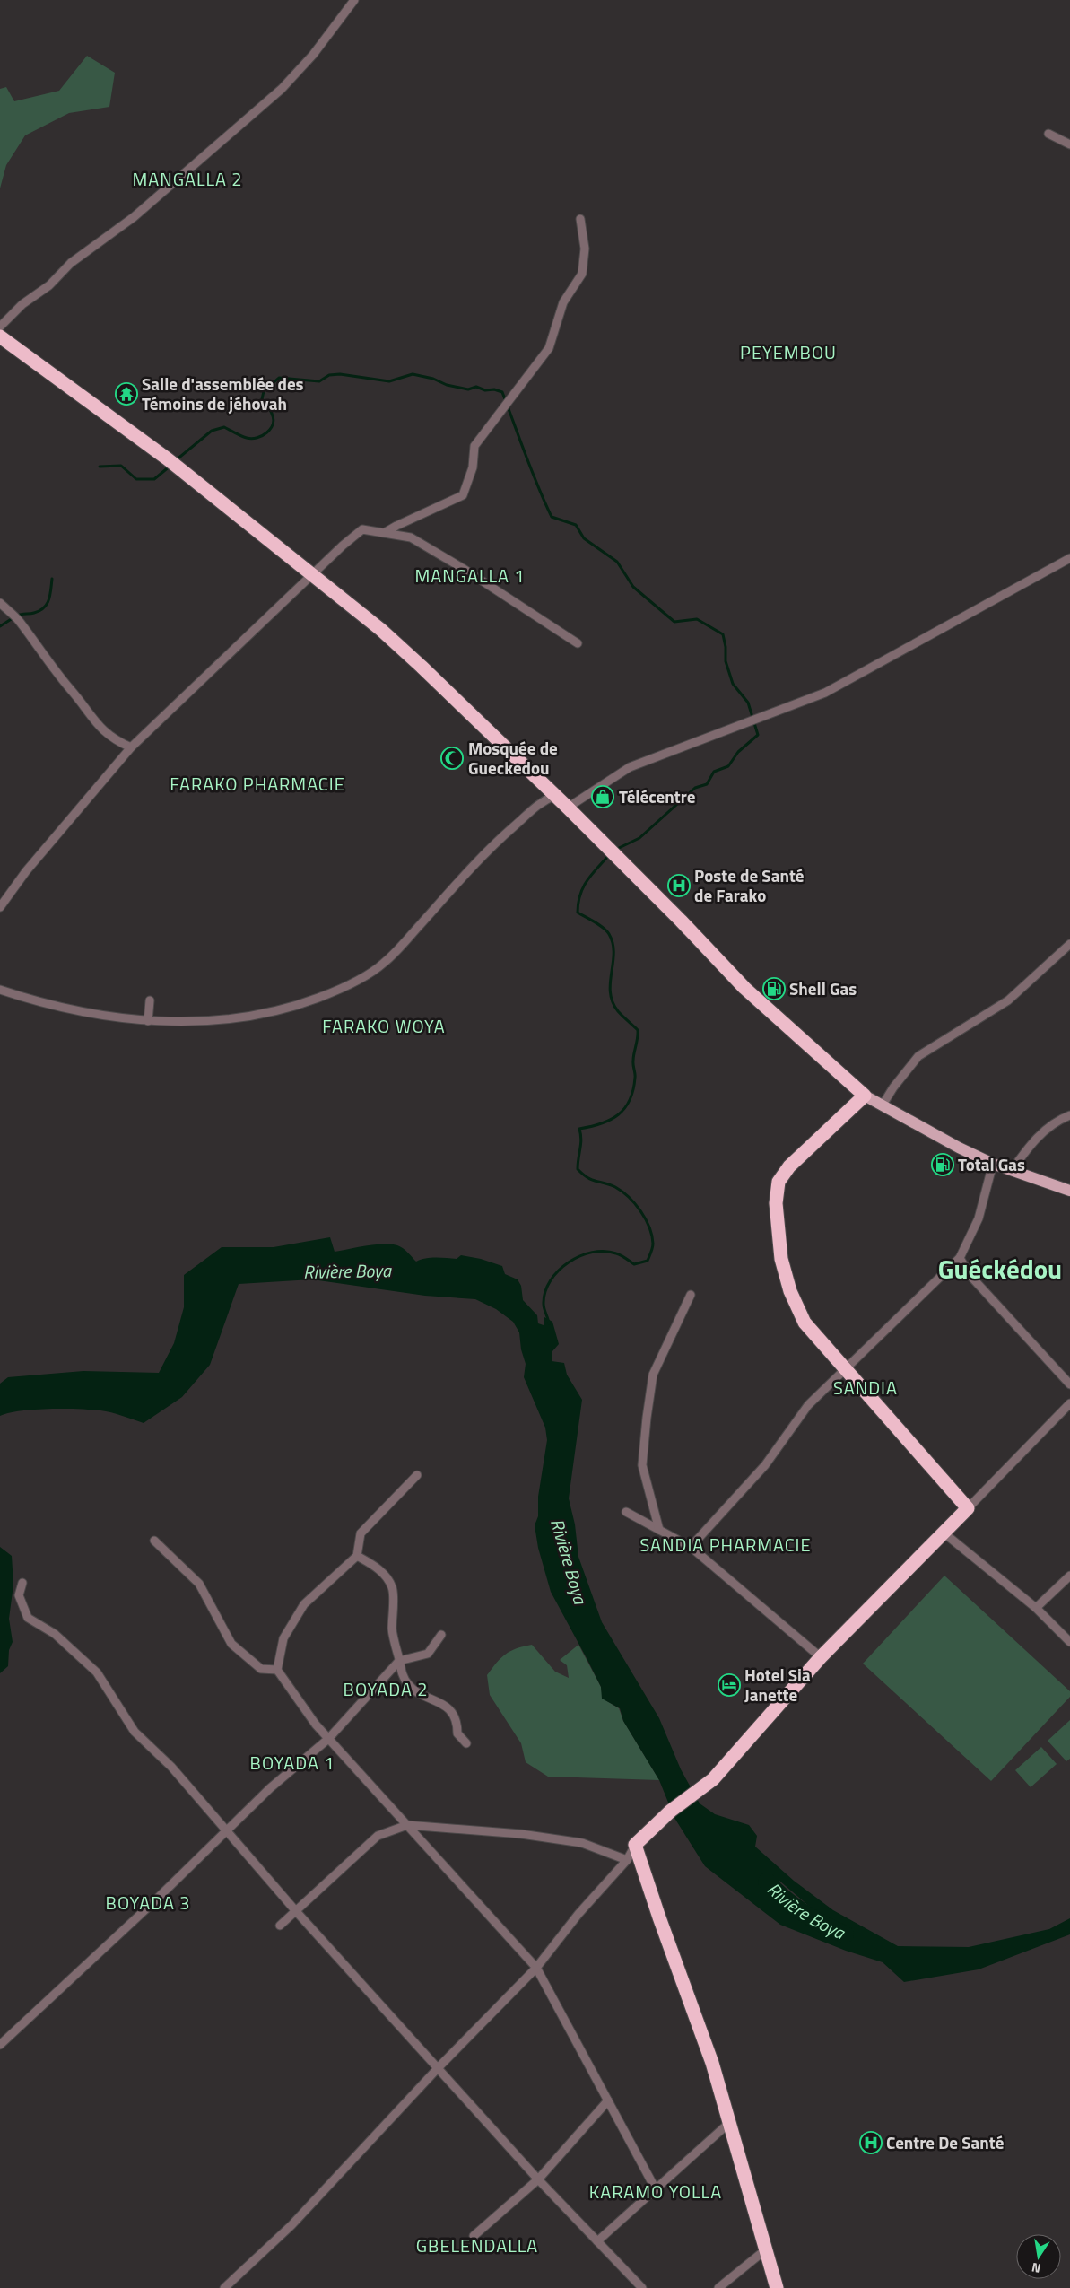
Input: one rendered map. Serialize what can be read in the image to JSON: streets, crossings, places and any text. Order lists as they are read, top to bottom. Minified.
{"districts":["MANGALLA 2","PEYEMBOU","MANGALLA 1","FARAKO PHARMACIE","FARAKO WOYA","Guéckédou","SANDIA","SANDIA PHARMACIE","BOYADA 2","BOYADA 1","BOYADA 3","KARAMO YOLLA","GBELENDALLA"],"water":["Rivière Boya"],"places":{"temple":["Salle d'assemblée des Témoins de jéhovah"],"mosque":["Mosquée de Gueckedou"],"shop":["Télécentre"],"hospital":["Poste de Santé de Farako","Centre De Santé"],"fuel station":["Shell Gas","Total Gas"],"hotel":["Hotel Sia Janette"]},"north":"bottom"}
